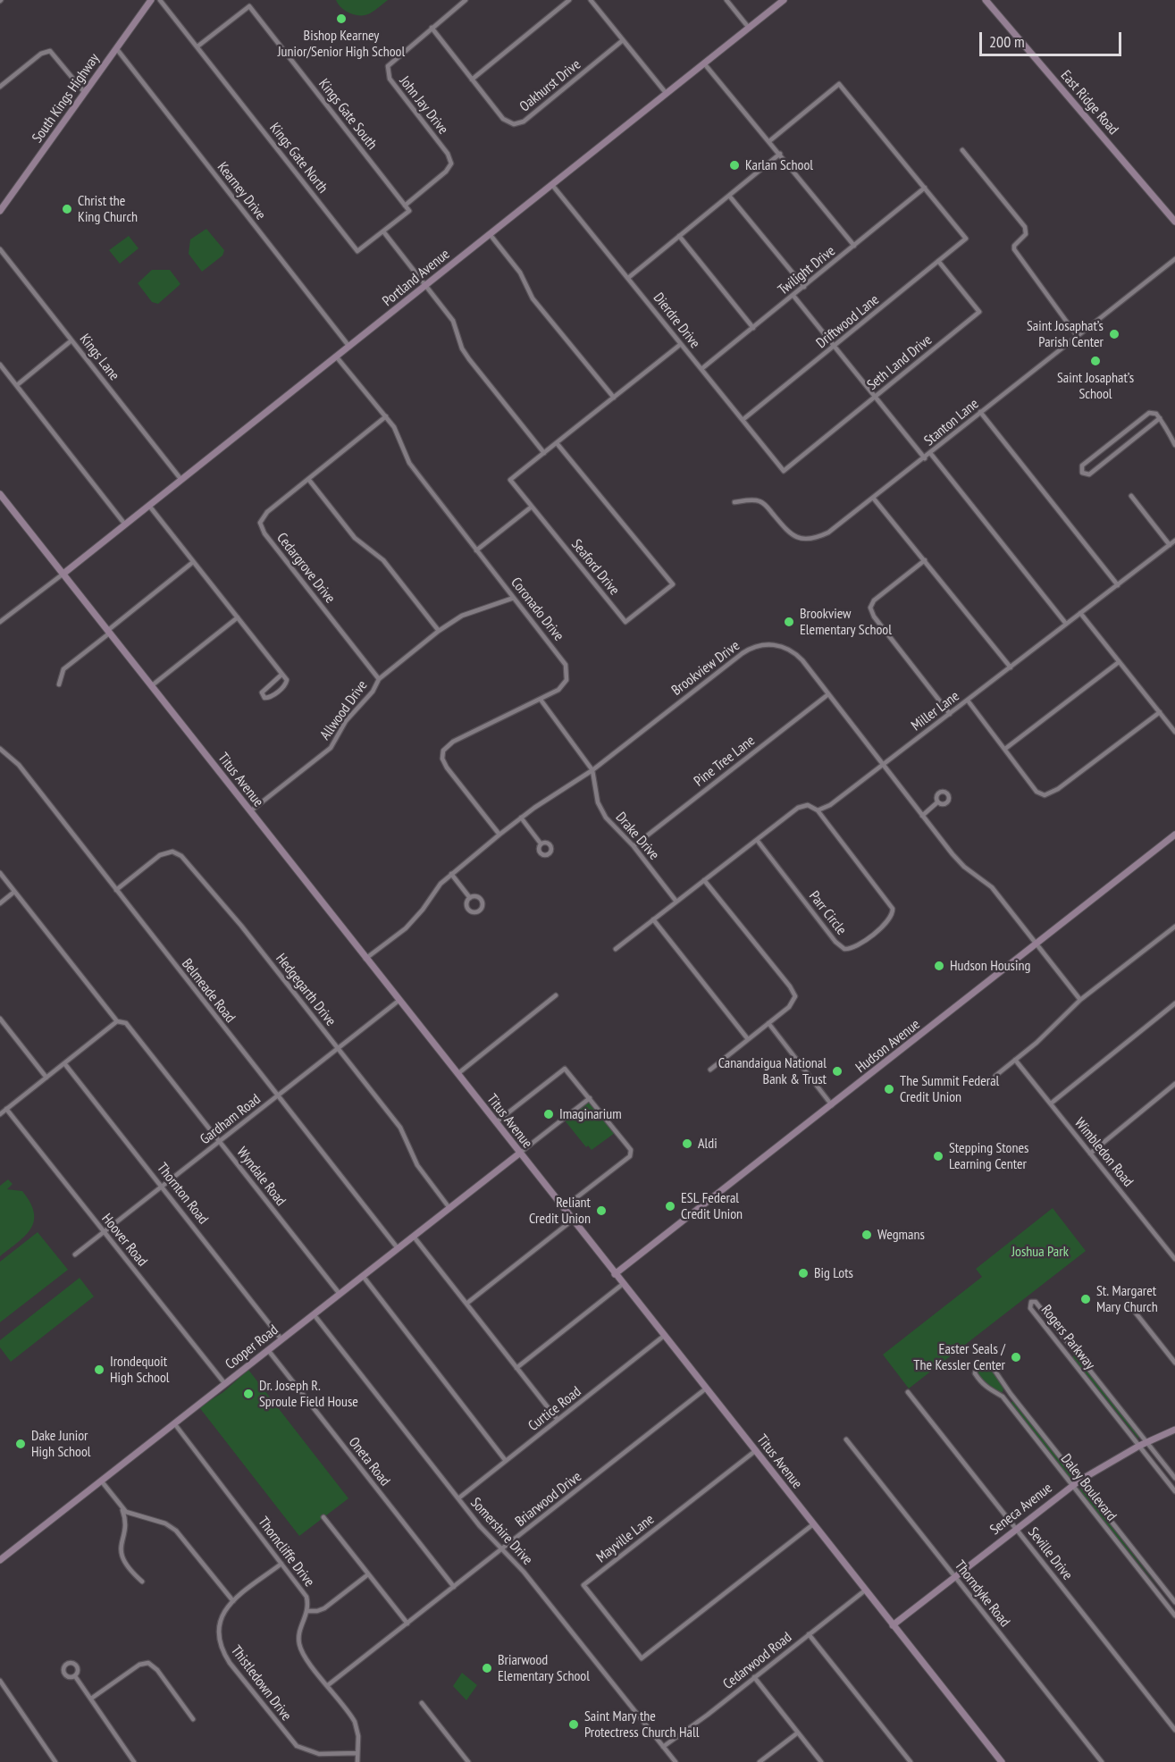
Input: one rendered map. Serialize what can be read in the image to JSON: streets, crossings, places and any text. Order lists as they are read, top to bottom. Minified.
{"streets":{"main road":["South Kings Highway","East Ridge Road","Portland Avenue","Titus Avenue","Hudson Avenue","Cooper Road","Seneca Avenue"],"street":["Oakhurst Drive","John Jay Drive","Kings Gate South","Kings Gate North","Kearney Drive","Twilight Drive","Dierdre Drive","Driftwood Lane","Kings Lane","Seth Land Drive","Stanton Lane","Seaford Drive","Cedargrove Drive","Coronado Drive","Brookview Drive","Allwood Drive","Miller Lane","Pine Tree Lane","Drake Drive","Parr Circle","Hedgegarth Drive","Belmeade Road","Gardham Road","Wimbledon Road","Wyndale Road","Thornton Road","Hoover Road","Rogers Parkway","Curtice Road","Oneta Road","Daley Boulevard","Briarwood Drive","Somershire Drive","Mayville Lane","Thorncliffe Drive","Seville Drive","Thorndyke Road","Cedarwood Road","Thistledown Drive"]},"crossings":[["Oakhurst Drive","John Jay Drive"],["South Kings Highway","Kearney Drive"],["John Jay Drive","Kings Gate South"],["Kings Gate South","Kings Gate North"],["Kearney Drive","Portland Avenue"],["Twilight Drive","Dierdre Drive"],["Twilight Drive","Driftwood Lane"],["Portland Avenue","Dierdre Drive"],["Portland Avenue","Kings Lane"],["Portland Avenue","Coronado Drive"],["Portland Avenue","Titus Avenue"],["Dierdre Drive","Driftwood Lane"],["Dierdre Drive","Seth Land Drive"],["Driftwood Lane","Seth Land Drive"],["Cedargrove Drive","Coronado Drive"],["Cedargrove Drive","Allwood Drive"],["Coronado Drive","Brookview Drive"],["Coronado Drive","Allwood Drive"],["Coronado Drive","Drake Drive"],["Brookview Drive","Miller Lane"],["Brookview Drive","Pine Tree Lane"],["Brookview Drive","Titus Avenue"],["Brookview Drive","Drake Drive"],["Brookview Drive","Hudson Avenue"],["Allwood Drive","Titus Avenue"],["Miller Lane","Drake Drive"],["Miller Lane","Parr Circle"],["Pine Tree Lane","Drake Drive"],["Titus Avenue","Hudson Avenue"],["Titus Avenue","Gardham Road"],["Titus Avenue","Cooper Road"],["Titus Avenue","Curtice Road"],["Titus Avenue","Briarwood Drive"],["Titus Avenue","Seneca Avenue"],["Titus Avenue","Mayville Lane"],["Titus Avenue","Cedarwood Road"],["Hedgegarth Drive","Belmeade Road"],["Hedgegarth Drive","Gardham Road"],["Hedgegarth Drive","Cooper Road"],["Belmeade Road","Gardham Road"],["Belmeade Road","Cooper Road"],["Gardham Road","Wyndale Road"],["Gardham Road","Thornton Road"],["Gardham Road","Hoover Road"],["Wyndale Road","Cooper Road"],["Thornton Road","Cooper Road"],["Hoover Road","Cooper Road"],["Rogers Parkway","Seneca Avenue"],["Cooper Road","Oneta Road"],["Cooper Road","Somershire Drive"],["Cooper Road","Thorncliffe Drive"],["Curtice Road","Somershire Drive"],["Oneta Road","Briarwood Drive"],["Daley Boulevard","Seneca Avenue"],["Briarwood Drive","Somershire Drive"],["Briarwood Drive","Thorncliffe Drive"],["Seneca Avenue","Seville Drive"],["Seneca Avenue","Thorndyke Road"],["Somershire Drive","Cedarwood Road"],["Thorncliffe Drive","Thistledown Drive"]],"parks":["Joshua Park"],"places":["Bishop Kearney Junior/Senior High School","Karlan School","Christ the King Church","Saint Josaphat’s Parish Center","Saint Josaphat’s School","Brookview Elementary School","Hudson Housing","Canandaigua National Bank & Trust","The Summit Federal Credit Union","Imaginarium","Aldi","Stepping Stones Learning Center","ESL Federal Credit Union","Reliant Credit Union","Wegmans","Big Lots","St. Margaret Mary Church","Easter Seals / The Kessler Center","Irondequoit High School","Dr. Joseph R. Sproule Field House","Dake Junior High School","Briarwood Elementary School","Saint Mary the Protectress Church Hall"],"scale_bar":"200 m"}
